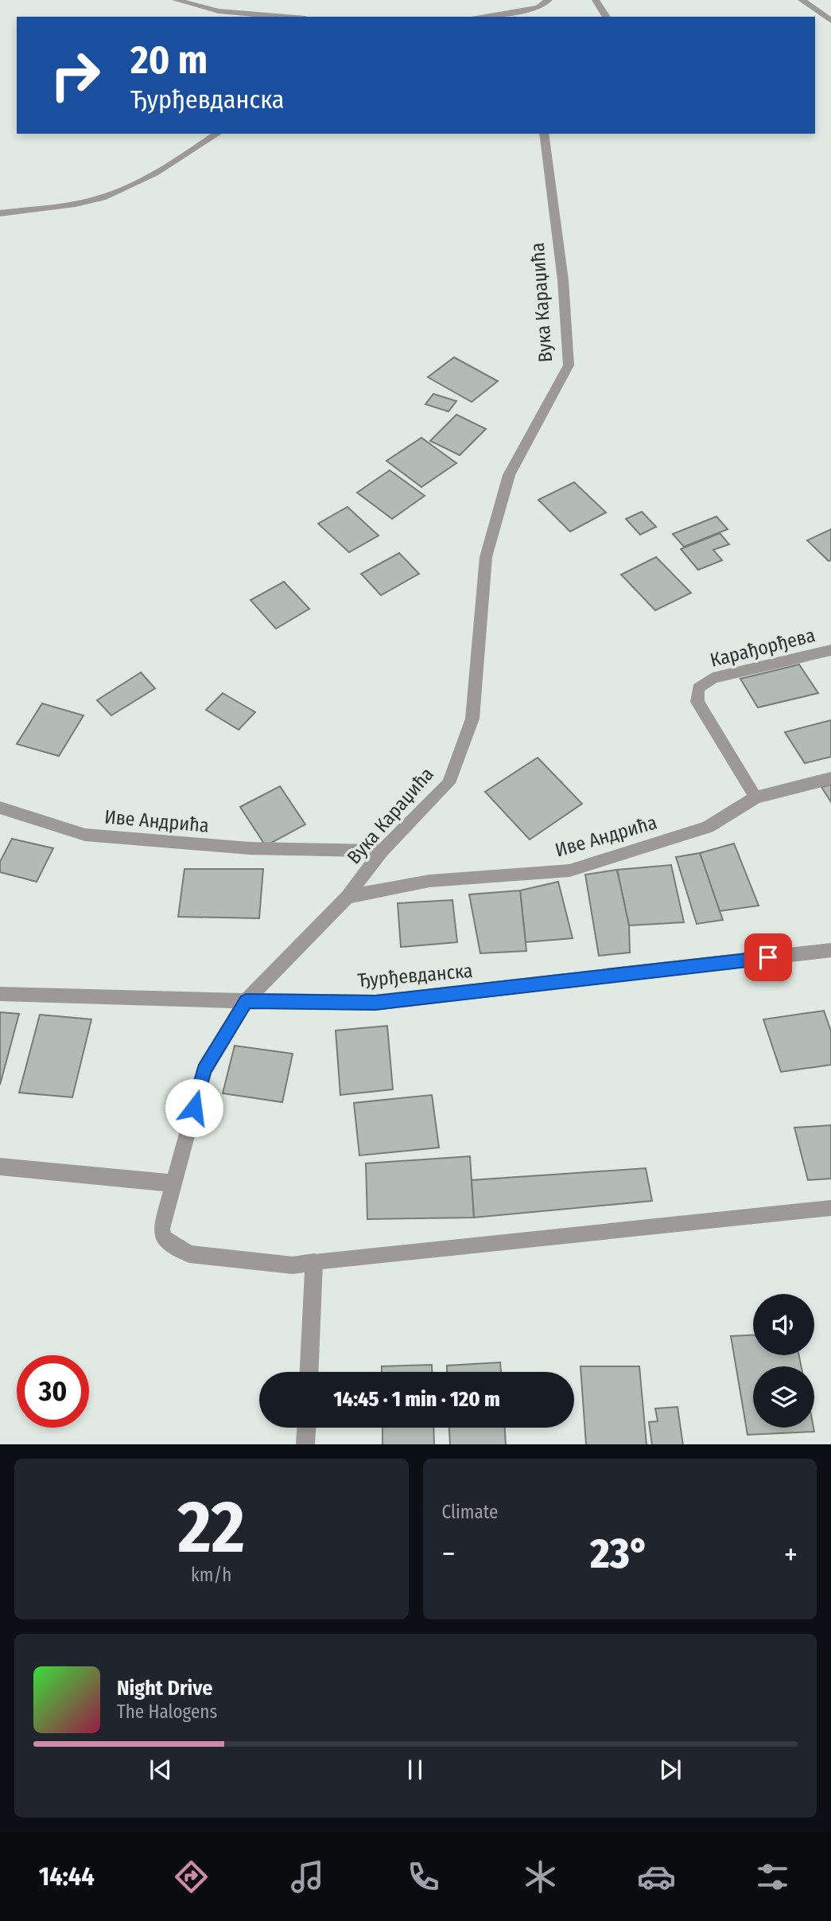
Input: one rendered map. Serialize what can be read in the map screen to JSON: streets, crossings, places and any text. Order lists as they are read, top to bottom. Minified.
{"streets":{"street":["Вука Караџића","Карађорђева","Иве Андрића","Ђурђевданска"]},"crossings":[["Вука Караџића","Иве Андрића"],["Вука Караџића","Ђурђевданска"],["Карађорђева","Иве Андрића"]],"page":{"turn":["20 m","Ђурђевданска"],"limit":"30","trip":"14:45 · 1 min · 120 m","tile":[["22","km/h"],"Climate"],"heat":["−","23°","+"],"song":["Night Drive","The Halogens"],"tabs":"14:44"}}
